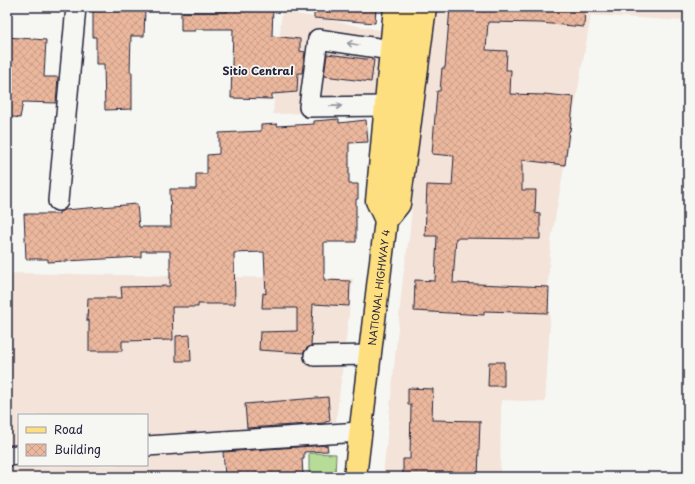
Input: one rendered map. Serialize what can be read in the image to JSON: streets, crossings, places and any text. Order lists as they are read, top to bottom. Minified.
{"streets":{"main road":["NATIONAL HIGHWAY 4"]},"districts":["Sitio Central"],"legend":["Road","Building"]}
